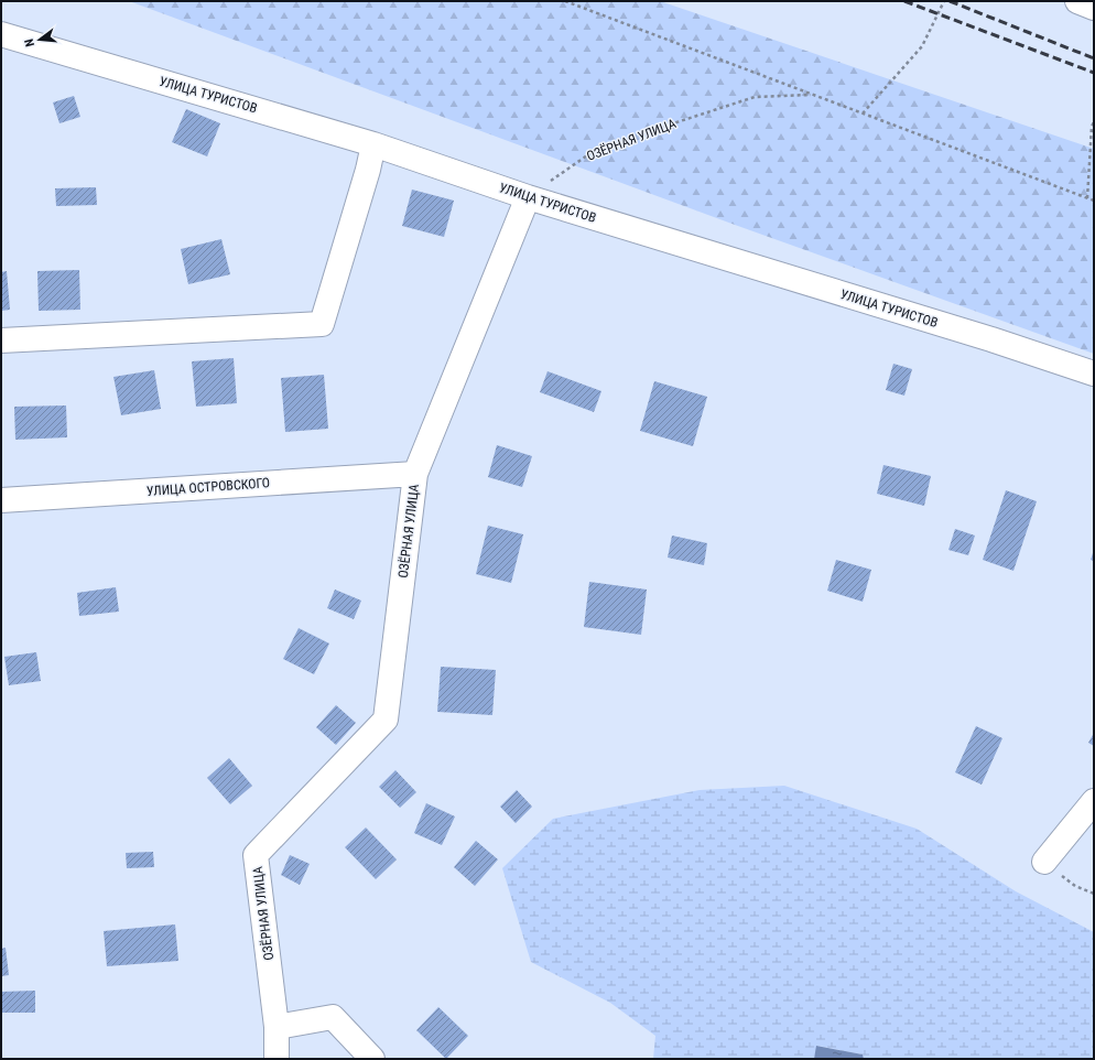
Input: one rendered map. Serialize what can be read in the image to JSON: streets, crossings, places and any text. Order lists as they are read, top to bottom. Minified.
{"streets":{"street":["УЛИЦА ТУРИСТОВ","ОЗЁРНАЯ УЛИЦА","УЛИЦА ОСТРОВСКОГО"]},"crossings":[["УЛИЦА ТУРИСТОВ","ОЗЁРНАЯ УЛИЦА"],["ОЗЁРНАЯ УЛИЦА","УЛИЦА ОСТРОВСКОГО"]],"north":"left"}
